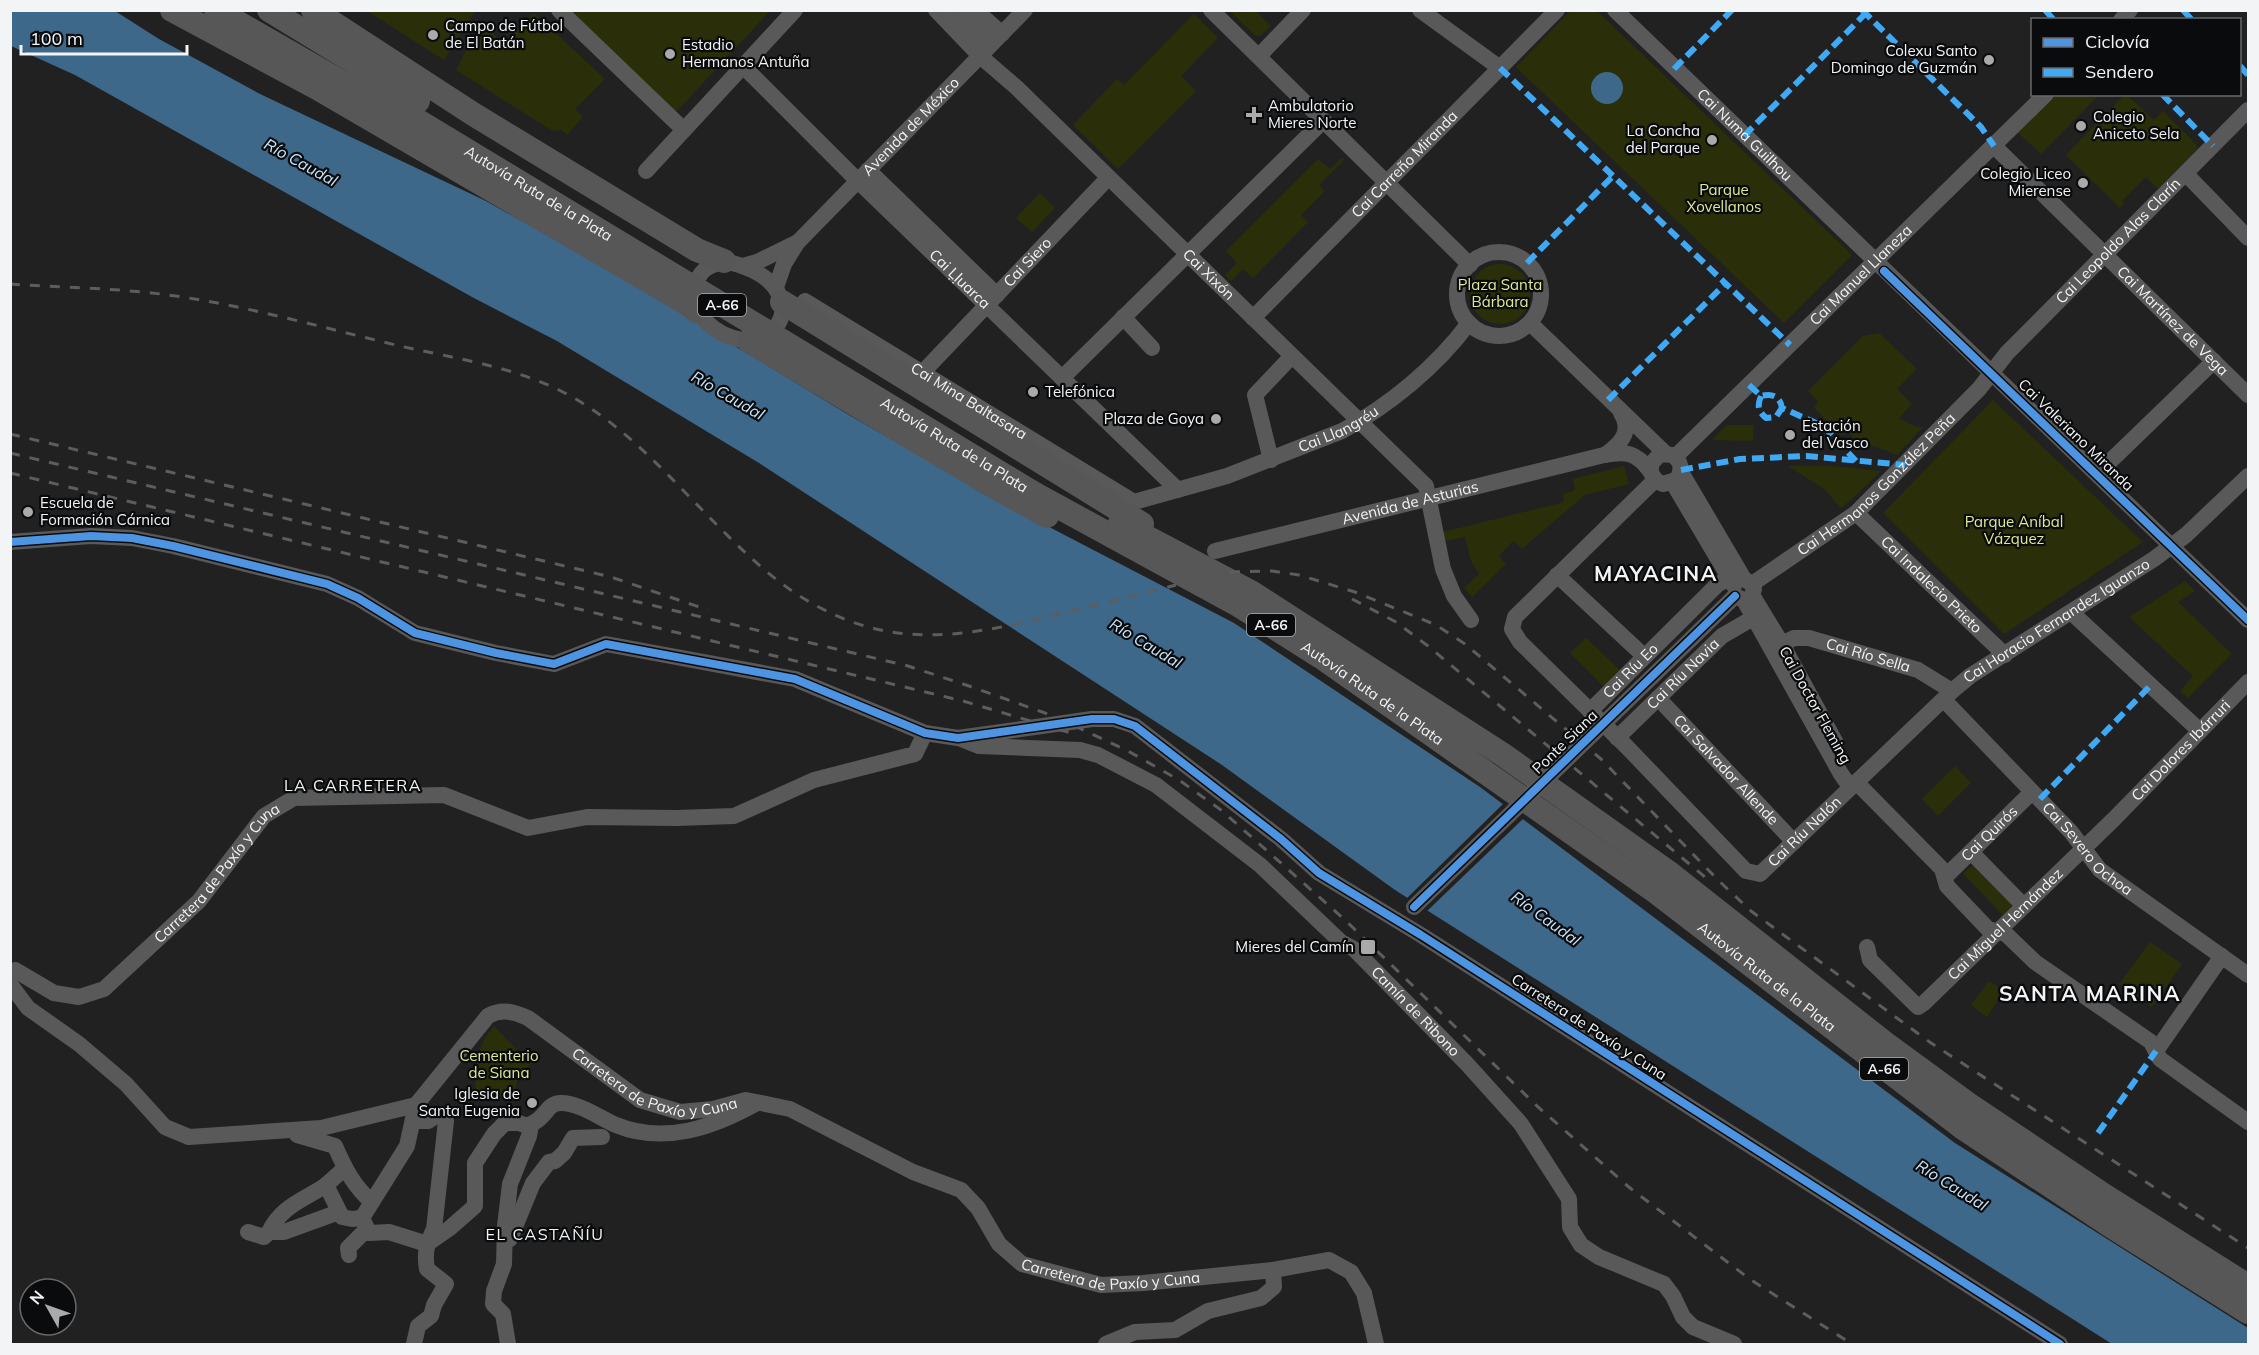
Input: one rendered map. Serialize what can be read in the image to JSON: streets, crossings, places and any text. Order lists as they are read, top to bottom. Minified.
{"streets":{"highway":["Autovía Ruta de la Plata","A-66"],"street":["Avenida de México","Cai Numa Guilhou","Cai Carreño Miranda","Cai Leopoldo Alas Clarín","Cai Siero","Cai Xixón","Cai Manuel Llaneza","Cai Ḷḷuarca","Cai Martínez de Vega","Cai Mina Baltasara","Cai Llangréu","Cai Valeriano Miranda","Cai Hermanos González Peña","Avenida de Asturias","Cai Indalecio Prieto","Cai Horacio Fernandez Iguanzo","Cai Río Sella","Cai Ríu Eo","Cai Ríu Navia","Cai Doctor Fleming","Ponte Siana","Cai Dolores Ibárruri","Cai Salvador Allende","Cai Ríu Nalón","Cai Quirós","Cai Severo Ochoa","Carretera de Paxío y Cuna","Cai Miguel Hernández","Camín de Ribono"]},"crossings":[["Avenida de México","Cai Xixón"],["Avenida de México","Cai Ḷḷuarca"],["Avenida de México","A-66"],["Avenida de México","Cai Mina Baltasara"],["Cai Numa Guilhou","Cai Manuel Llaneza"],["Cai Numa Guilhou","Cai Valeriano Miranda"],["Cai Carreño Miranda","Cai Xixón"],["Cai Leopoldo Alas Clarín","Cai Martínez de Vega"],["Cai Leopoldo Alas Clarín","Cai Valeriano Miranda"],["Cai Leopoldo Alas Clarín","Cai Hermanos González Peña"],["Cai Siero","Cai Xixón"],["Cai Siero","Cai Ḷḷuarca"],["Cai Siero","Cai Mina Baltasara"],["Cai Xixón","Cai Llangréu"],["Cai Xixón","Avenida de Asturias"],["Cai Manuel Llaneza","Cai Martínez de Vega"],["Cai Manuel Llaneza","Cai Valeriano Miranda"],["Cai Manuel Llaneza","Avenida de Asturias"],["Cai Manuel Llaneza","Cai Doctor Fleming"],["Cai Ḷḷuarca","Cai Llangréu"],["A-66","Cai Mina Baltasara"],["Cai Mina Baltasara","Cai Llangréu"],["Cai Llangréu","Cai Doctor Fleming"],["Cai Valeriano Miranda","Cai Hermanos González Peña"],["Cai Valeriano Miranda","Cai Horacio Fernandez Iguanzo"],["Cai Hermanos González Peña","Cai Indalecio Prieto"],["Cai Hermanos González Peña","Cai Ríu Eo"],["Cai Hermanos González Peña","Cai Doctor Fleming"],["Cai Hermanos González Peña","Ponte Siana"],["Cai Indalecio Prieto","Cai Horacio Fernandez Iguanzo"],["Cai Horacio Fernandez Iguanzo","Cai Río Sella"],["Cai Horacio Fernandez Iguanzo","Cai Ríu Nalón"],["Cai Horacio Fernandez Iguanzo","Cai Severo Ochoa"],["Cai Río Sella","Cai Doctor Fleming"],["Cai Río Sella","Cai Ríu Nalón"],["Cai Río Sella","Cai Severo Ochoa"],["Cai Ríu Eo","Cai Doctor Fleming"],["Cai Ríu Eo","Ponte Siana"],["Cai Ríu Navia","Cai Doctor Fleming"],["Cai Ríu Navia","Cai Salvador Allende"],["Cai Ríu Navia","Cai Ríu Nalón"],["Cai Doctor Fleming","Ponte Siana"],["Cai Doctor Fleming","Cai Ríu Nalón"],["Ponte Siana","Carretera de Paxío y Cuna"],["Cai Dolores Ibárruri","Cai Miguel Hernández"],["Cai Salvador Allende","Cai Ríu Nalón"],["Cai Ríu Nalón","Cai Severo Ochoa"],["Cai Quirós","Cai Severo Ochoa"],["Cai Severo Ochoa","Cai Miguel Hernández"],["Carretera de Paxío y Cuna","Camín de Ribono"]],"districts":["MAYACINA","LA CARRETERA","SANTA MARINA","EL CASTAÑÍU"],"water":["Río Caudal"],"parks":["Parque Xovellanos","Plaza Santa Bárbara","Parque Aníbal Vázquez","Cementerio de Siana"],"places":{"other":["Campo de Fútbol de El Batán","Estadio Hermanos Antuña","Colexu Santo Domingo de Guzmán","Colegio Aniceto Sela","La Concha del Parque","Colegio Liceo Mierense","Telefónica","Plaza de Goya","Estación del Vasco","Escuela de Formación Cárnica","Iglesia de Santa Eugenia"],"health":["Ambulatorio Mieres Norte"],"transit":["Mieres del Camín"]},"legend":["Ciclovía","Sendero"],"scale_bar":"100 m","north":"top left"}
